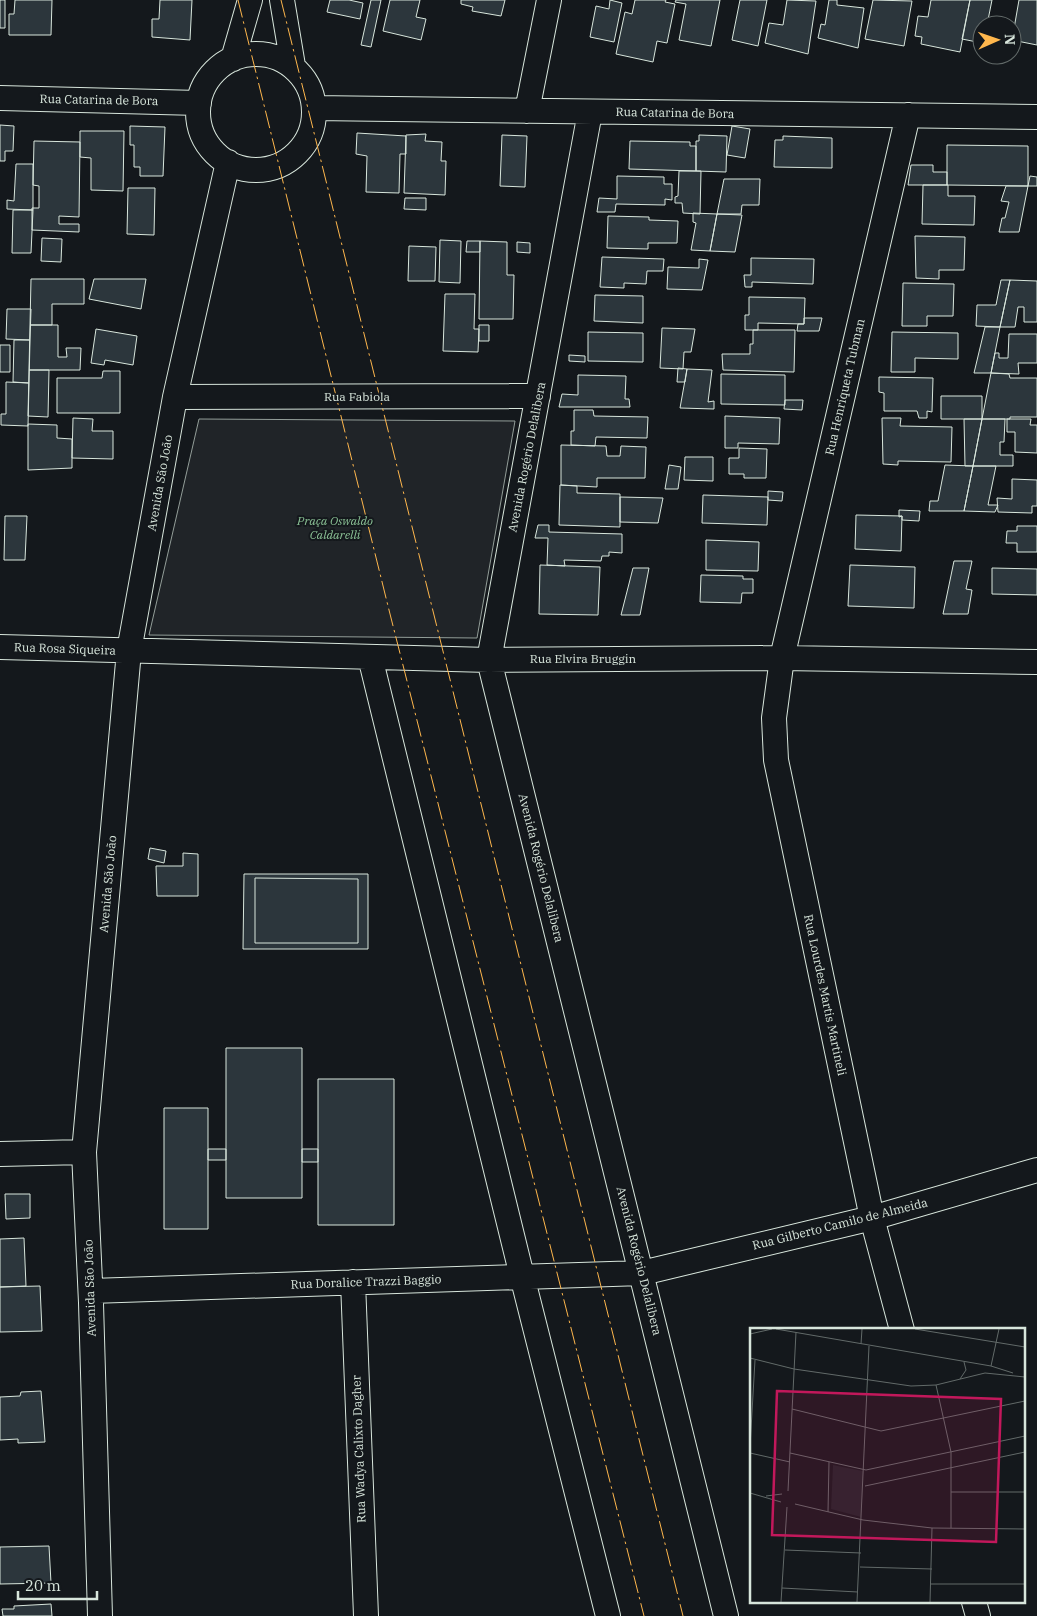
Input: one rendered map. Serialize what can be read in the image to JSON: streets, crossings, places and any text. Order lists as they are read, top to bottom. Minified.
{"streets":{"street":["Rua Catarina de Bora","Rua Henriqueta Tubman","Rua Fabiola","Avenida Rogério Delalibera","Avenida São João","Rua Rosa Siqueira","Rua Elvira Bruggin","Rua Lourdes Martis Martineli","Rua Gilberto Camilo de Almeida","Rua Doralice Trazzi Baggio","Rua Wadya Calixto Dagher"]},"crossings":[["Rua Catarina de Bora","Rua Henriqueta Tubman"],["Rua Catarina de Bora","Avenida Rogério Delalibera"],["Rua Catarina de Bora","Avenida São João"],["Rua Henriqueta Tubman","Rua Elvira Bruggin"],["Rua Henriqueta Tubman","Rua Lourdes Martis Martineli"],["Rua Fabiola","Avenida Rogério Delalibera"],["Rua Fabiola","Avenida São João"],["Avenida Rogério Delalibera","Rua Elvira Bruggin"],["Avenida Rogério Delalibera","Rua Gilberto Camilo de Almeida"],["Avenida Rogério Delalibera","Rua Doralice Trazzi Baggio"],["Avenida São João","Rua Rosa Siqueira"],["Avenida São João","Rua Elvira Bruggin"],["Avenida São João","Rua Doralice Trazzi Baggio"],["Rua Rosa Siqueira","Rua Elvira Bruggin"],["Rua Elvira Bruggin","Rua Lourdes Martis Martineli"],["Rua Lourdes Martis Martineli","Rua Gilberto Camilo de Almeida"],["Rua Gilberto Camilo de Almeida","Rua Doralice Trazzi Baggio"],["Rua Doralice Trazzi Baggio","Rua Wadya Calixto Dagher"]],"parks":["Praça Oswaldo Caldarelli"],"scale_bar":"20 m","north":"right"}
